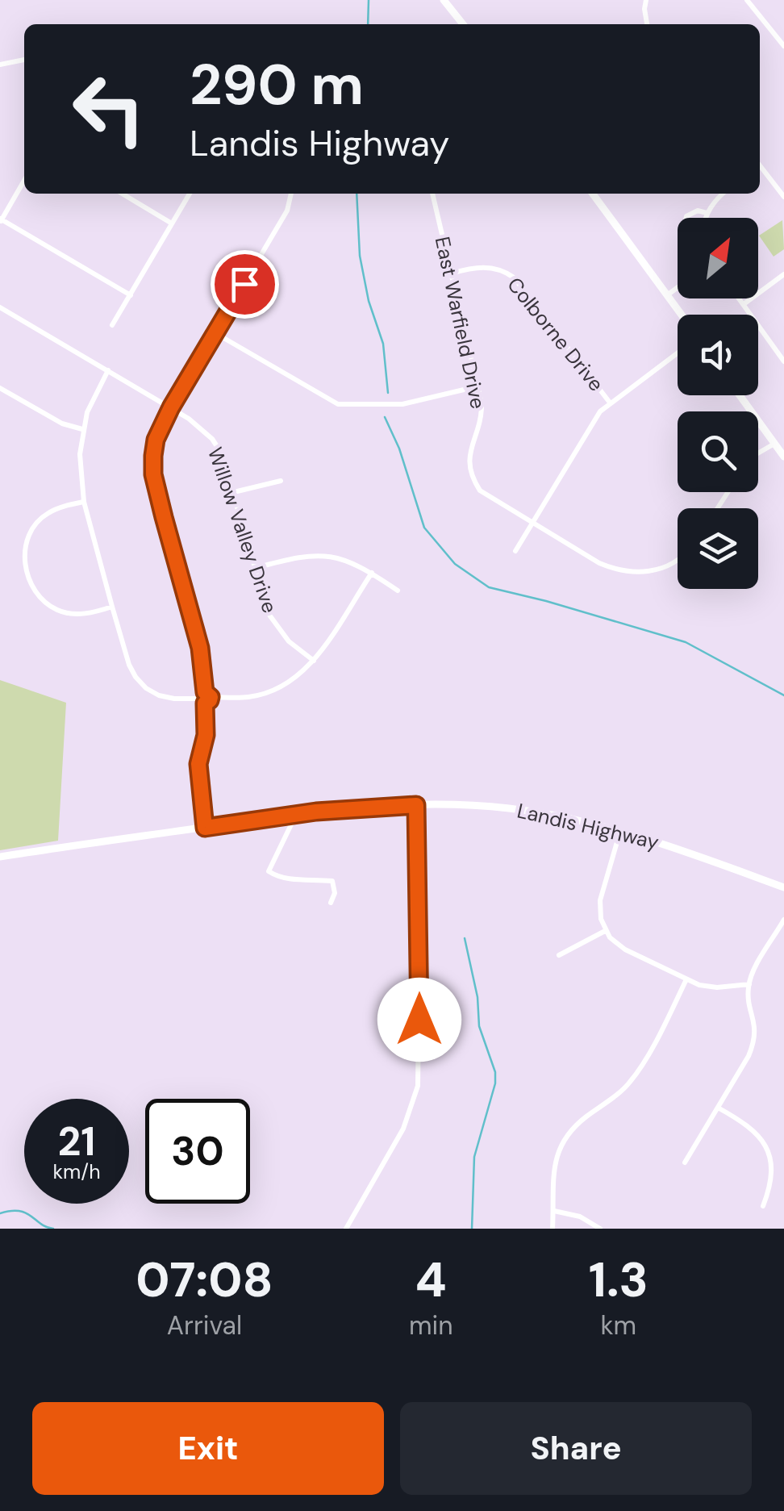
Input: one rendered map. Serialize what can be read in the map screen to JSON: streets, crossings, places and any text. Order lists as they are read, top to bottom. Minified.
{"streets":{"main road":["Landis Highway"],"street":["East Warfield Drive","Colborne Drive","Willow Valley Drive"]},"crossings":[["East Warfield Drive","Colborne Drive"]],"north":"top right","page":{"turn":["290 m","Landis Highway"],"speed":"21 km/h","limit":"30","eta":["07:08","Arrival","4","min","1.3","km"],"buttons":["Exit","Share"]}}
